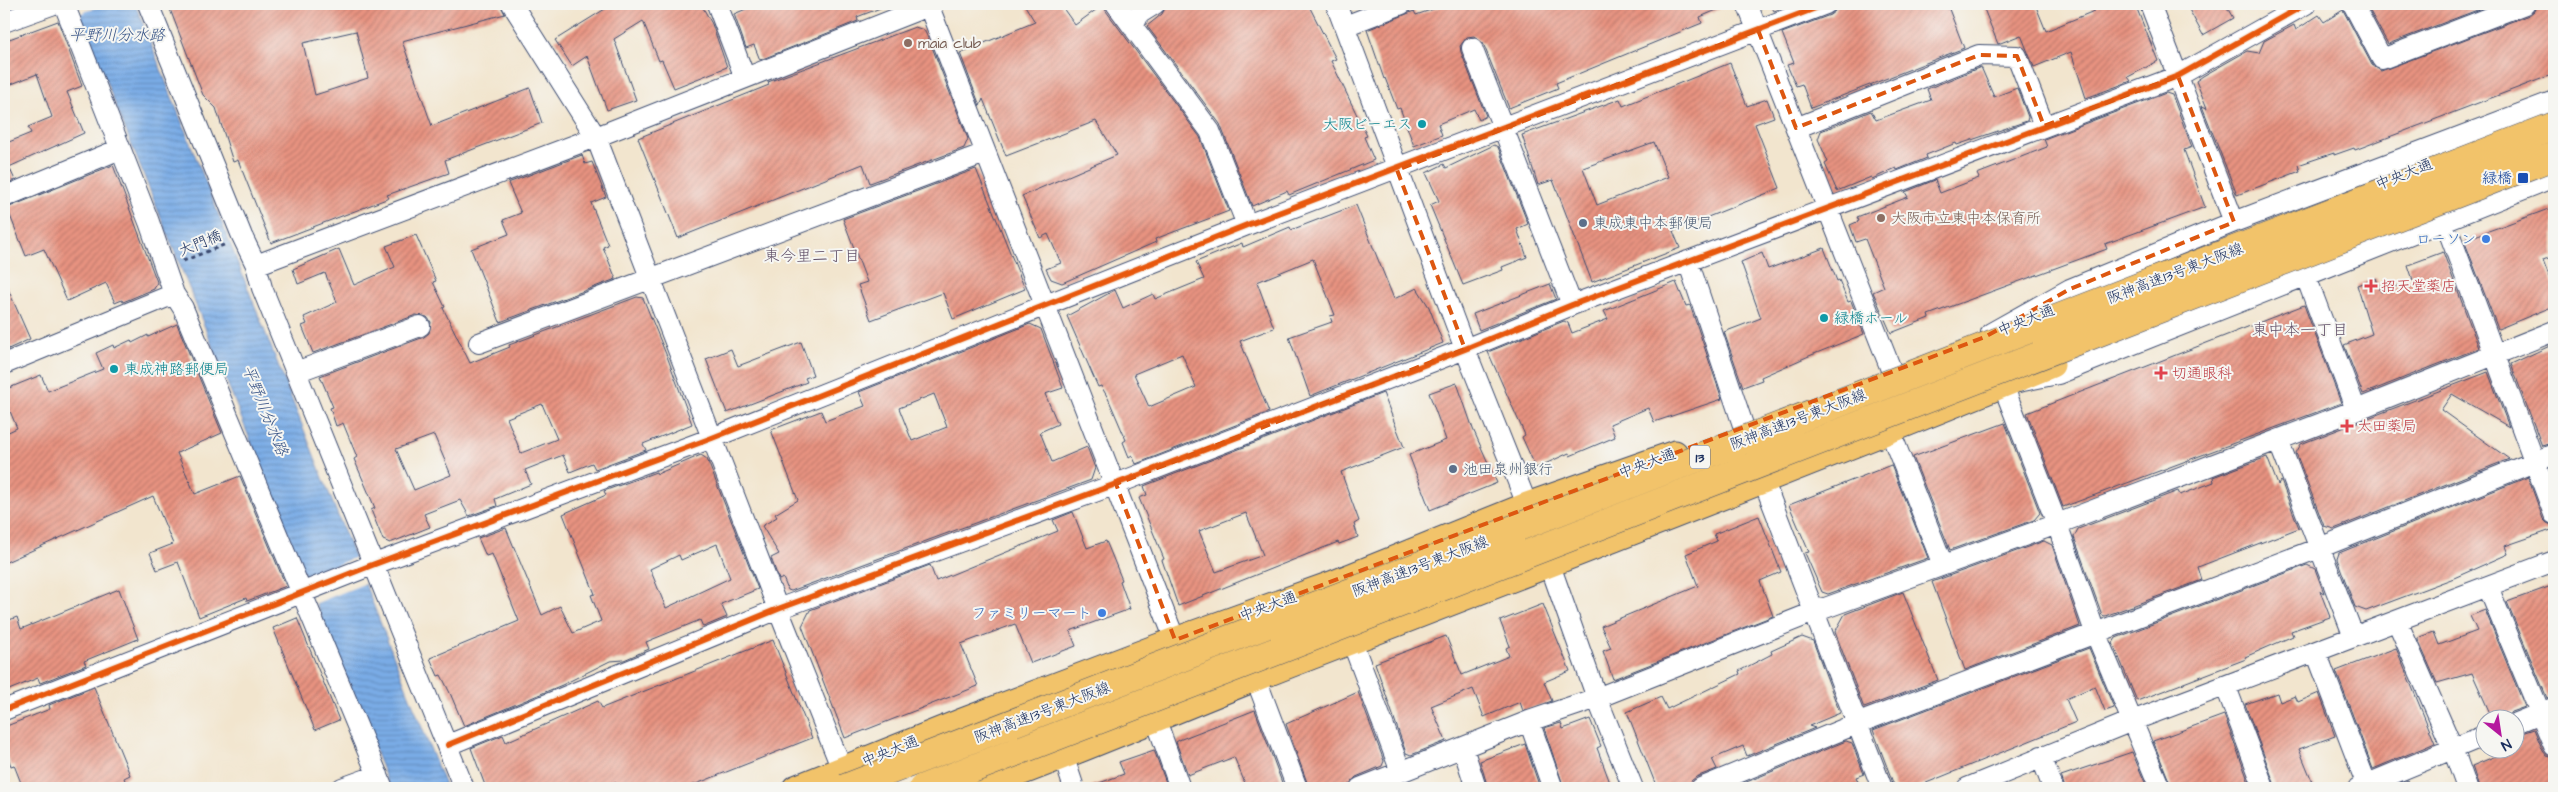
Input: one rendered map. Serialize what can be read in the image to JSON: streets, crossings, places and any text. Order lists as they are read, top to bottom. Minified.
{"streets":{"highway":["阪神高速13号東大阪線","13"],"main road":["中央大通"],"path":["大門橋"]},"crossings":[["中央大通","阪神高速13号東大阪線"]],"districts":["東今里二丁目","東中本一丁目"],"water":["平野川分水路"],"places":{"other":["maia club","大阪ビーエス","大阪市立東中本保育所","東成東中本郵便局","ローソン","緑橋ホール","東成神路郵便局","池田泉州銀行","ファミリーマート"],"transit":["緑橋"],"health":["招天堂薬店","切通眼科","太田薬局"]},"north":"bottom right"}
